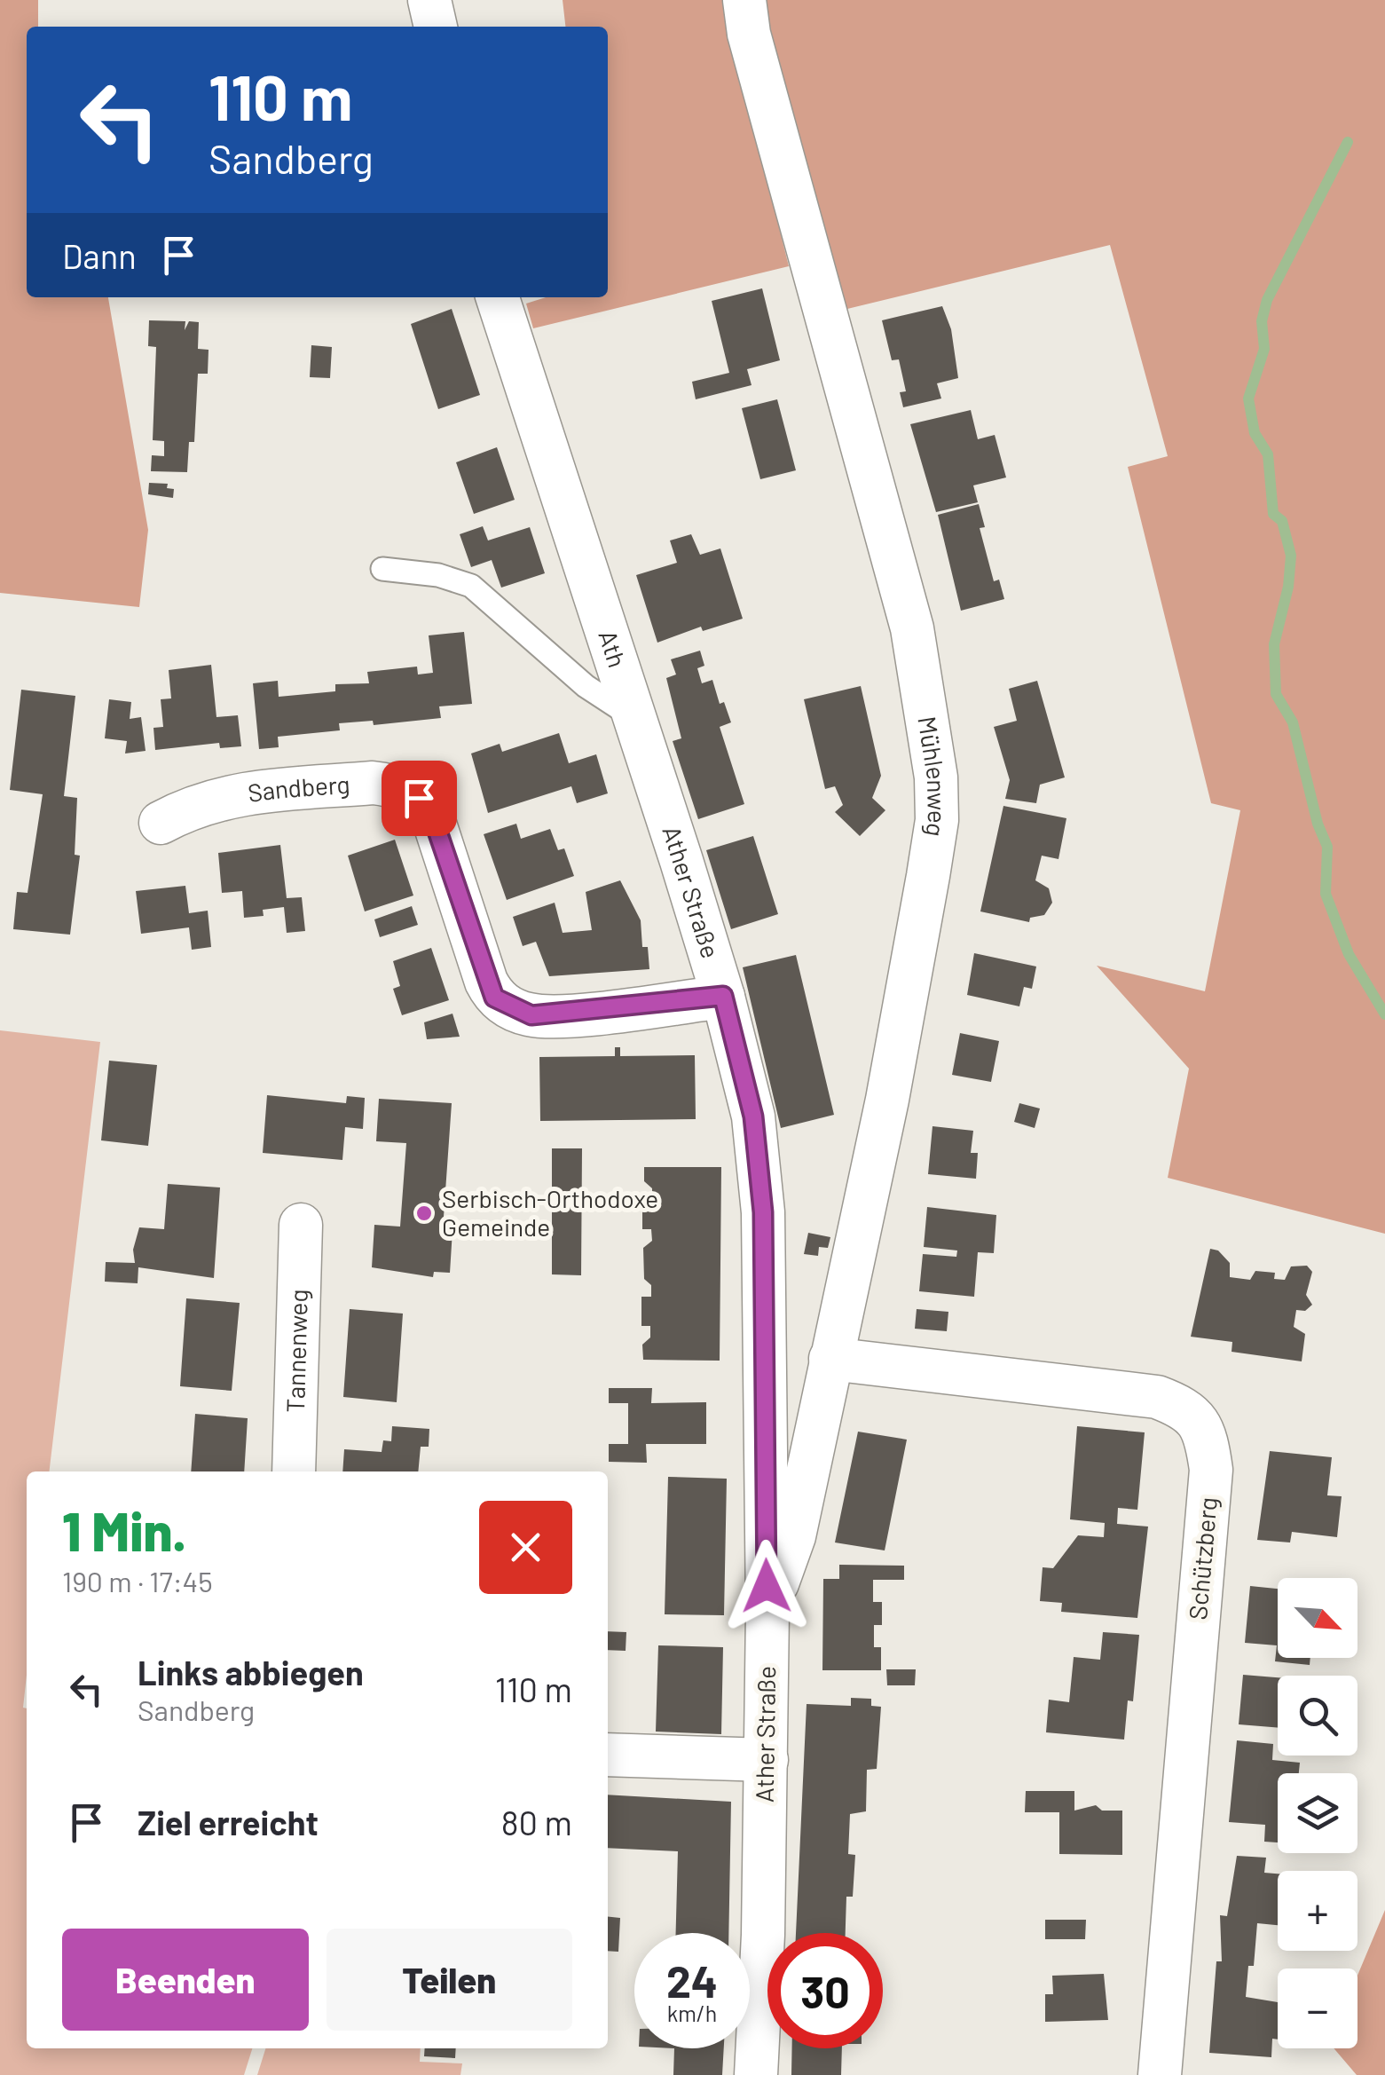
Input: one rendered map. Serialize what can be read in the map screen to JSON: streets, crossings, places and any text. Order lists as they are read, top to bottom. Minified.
{"streets":{"street":["Ath","Mühlenweg","Sandberg","Ather Straße","Tannenweg","Schützberg"]},"crossings":[["Ath","Ather Straße"],["Mühlenweg","Ather Straße"],["Mühlenweg","Schützberg"],["Sandberg","Ather Straße"]],"places":["Serbisch-Orthodoxe Gemeinde"],"north":"bottom right","page":{"turn":["110 m","Sandberg"],"then":"Dann","heading":["1 Min.","190 m · 17:45"],"map_buttons":["+","−"],"list":[{"name":"Links abbiegen","note":"Sandberg","value":"110 m"},{"name":"Ziel erreicht","value":"80 m"}],"buttons":["Beenden","Teilen"],"speed":"24 km/h","limit":"30"}}
